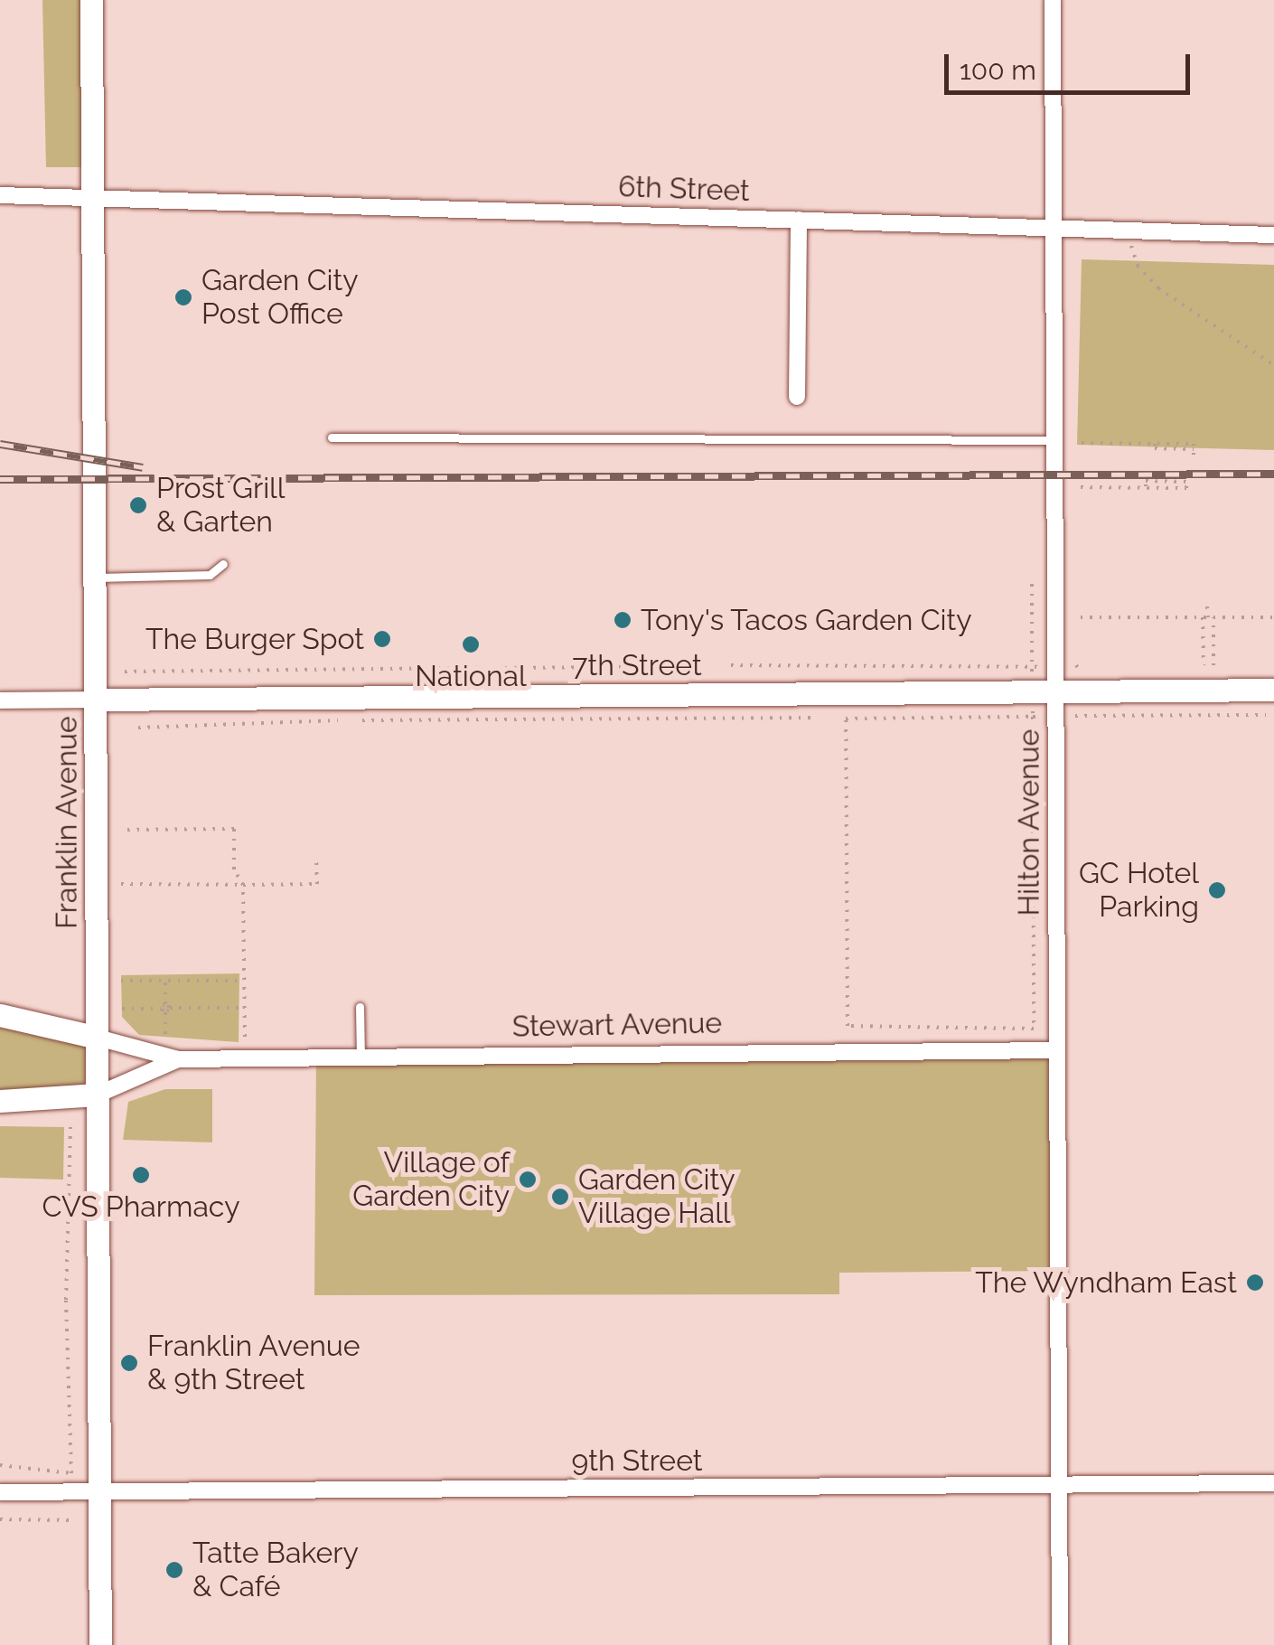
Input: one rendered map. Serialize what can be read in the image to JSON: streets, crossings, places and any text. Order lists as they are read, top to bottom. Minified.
{"streets":{"main road":["7th Street","Franklin Avenue","Stewart Avenue"],"street":["6th Street","Hilton Avenue","9th Street"]},"crossings":[["6th Street","Franklin Avenue"],["6th Street","Hilton Avenue"],["7th Street","Franklin Avenue"],["7th Street","Hilton Avenue"],["Franklin Avenue","Stewart Avenue"],["Franklin Avenue","9th Street"],["Hilton Avenue","Stewart Avenue"],["Hilton Avenue","9th Street"]],"places":["Garden City Post Office","Prost Grill & Garten","Tony's Tacos Garden City","The Burger Spot","National","GC Hotel Parking","CVS Pharmacy","Village of Garden City","Garden City Village Hall","The Wyndham East","Franklin Avenue & 9th Street","Tatte Bakery & Café"],"scale_bar":"100 m"}
